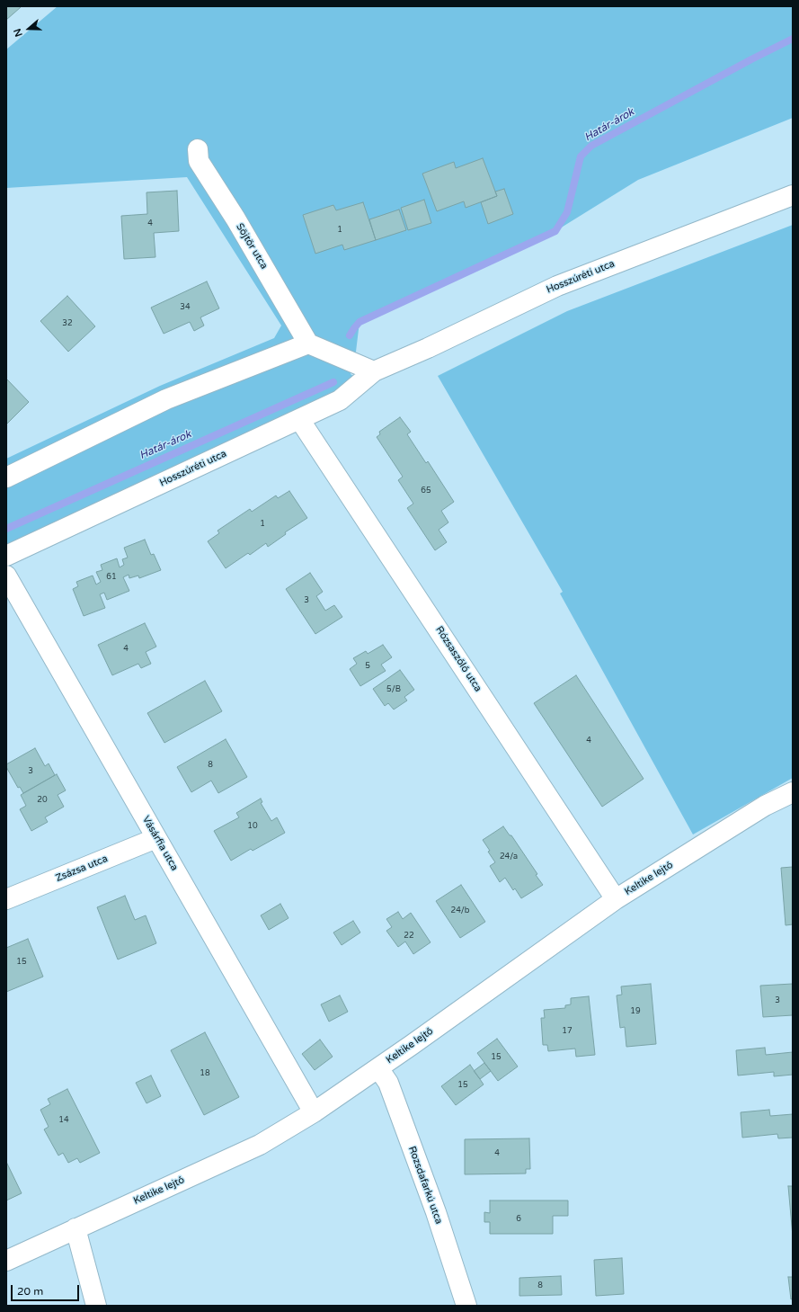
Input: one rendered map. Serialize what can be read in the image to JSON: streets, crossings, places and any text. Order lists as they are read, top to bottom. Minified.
{"streets":{"street":["Söjtör utca","Hosszúréti utca","Rózsaszőlő utca","Vásárfia utca","Zsázsa utca","Keltike lejtő","Rozsdafarkú utca"]},"crossings":[["Hosszúréti utca","Rózsaszőlő utca"],["Rózsaszőlő utca","Keltike lejtő"],["Vásárfia utca","Zsázsa utca"],["Vásárfia utca","Keltike lejtő"],["Keltike lejtő","Rozsdafarkú utca"]],"water":["Határ-árok"],"house_numbers":["4","1","34","32","65","1","61","3","4","5","5/B","4","8","3","20","10","24/a","24/b","22","15","3","19","17","15","18","15","14","4","6","8"],"scale_bar":"20 m","north":"left"}
